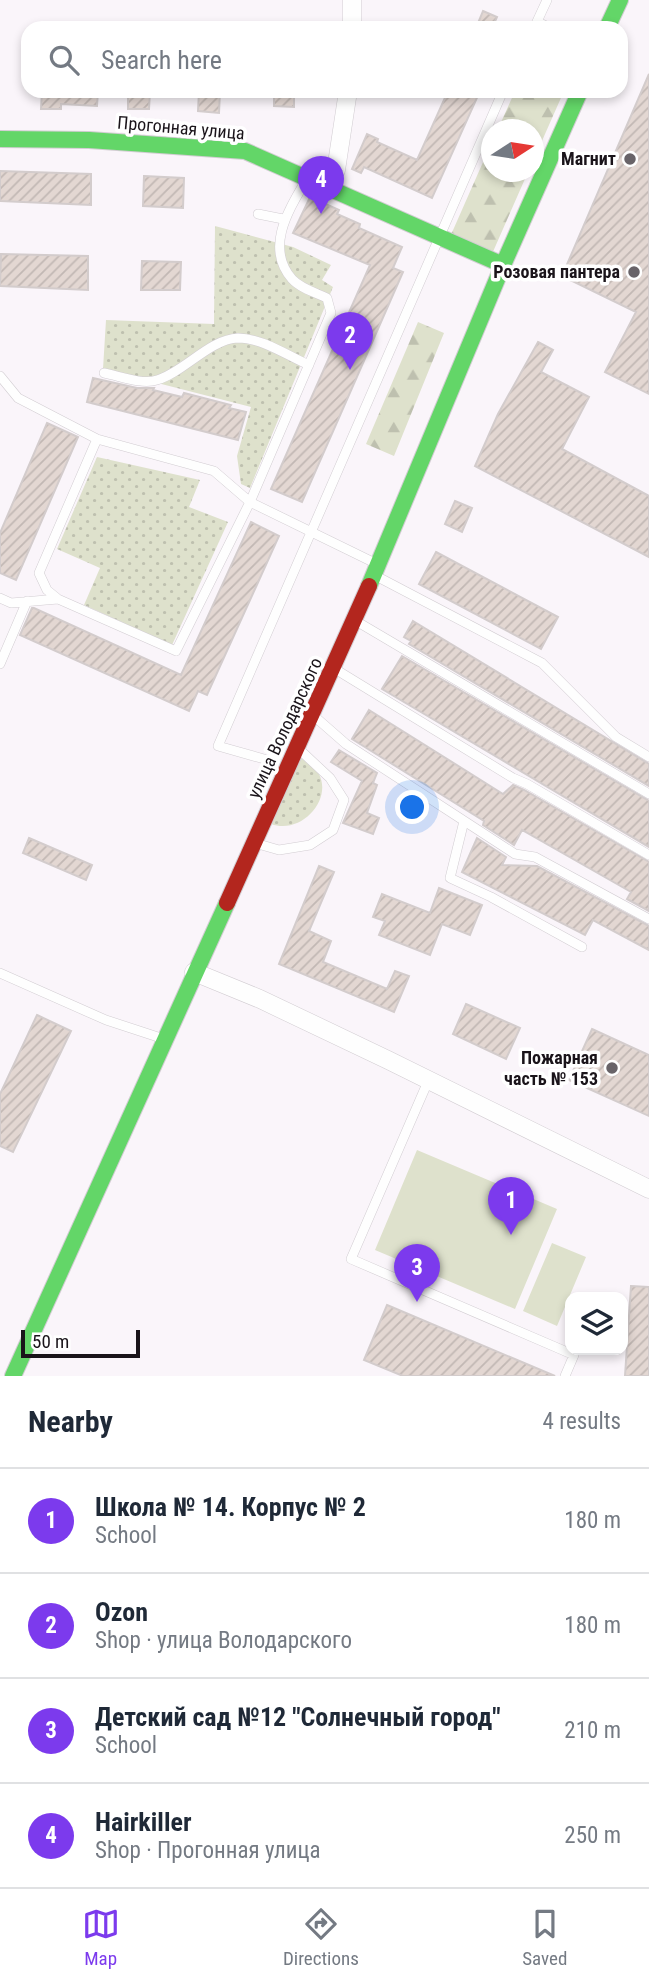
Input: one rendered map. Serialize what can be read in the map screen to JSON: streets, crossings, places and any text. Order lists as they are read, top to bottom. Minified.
{"streets":{"main road":["Прогонная улица","улица Володарского"]},"crossings":[["Прогонная улица","улица Володарского"]],"places":["Магнит","Розовая пантера","Пожарная часть № 153"],"scale_bar":"50 m","north":"right","page":{"search":"Search here","pins":["4","2","1","3"],"scale":"50 m","heading":["Nearby","4 results"],"list":[{"mark":"1","name":"Школа № 14. Корпус № 2","note":"School","value":"180 m"},{"mark":"2","name":"Ozon","note":"Shop · улица Володарского","value":"180 m"},{"mark":"3","name":"Детский сад №12 \"Солнечный город\"","note":"School","value":"210 m"},{"mark":"4","name":"Hairkiller","note":"Shop · Прогонная улица","value":"250 m"}],"nav":["Map","Directions","Saved"]}}
